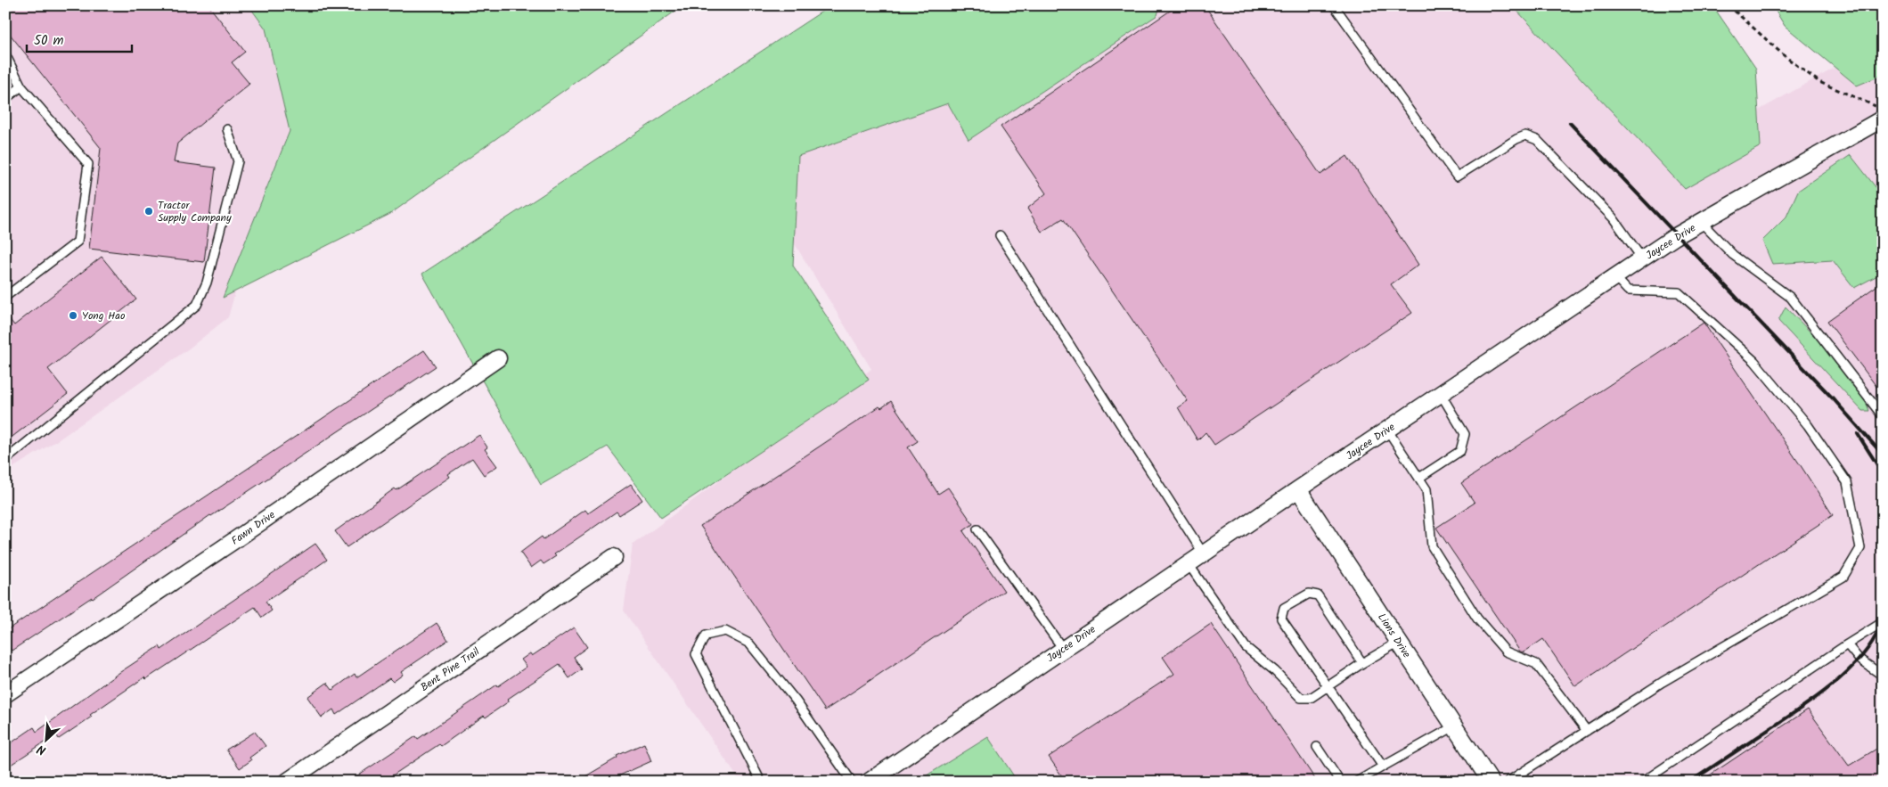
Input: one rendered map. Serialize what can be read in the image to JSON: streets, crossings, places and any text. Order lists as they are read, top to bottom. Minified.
{"streets":{"street":["Jaycee Drive","Fawn Drive","Lions Drive","Bent Pine Trail"]},"crossings":[["Jaycee Drive","Lions Drive"]],"places":["Tractor Supply Company","Yong Hao"],"scale_bar":"50 m","north":"bottom left"}
